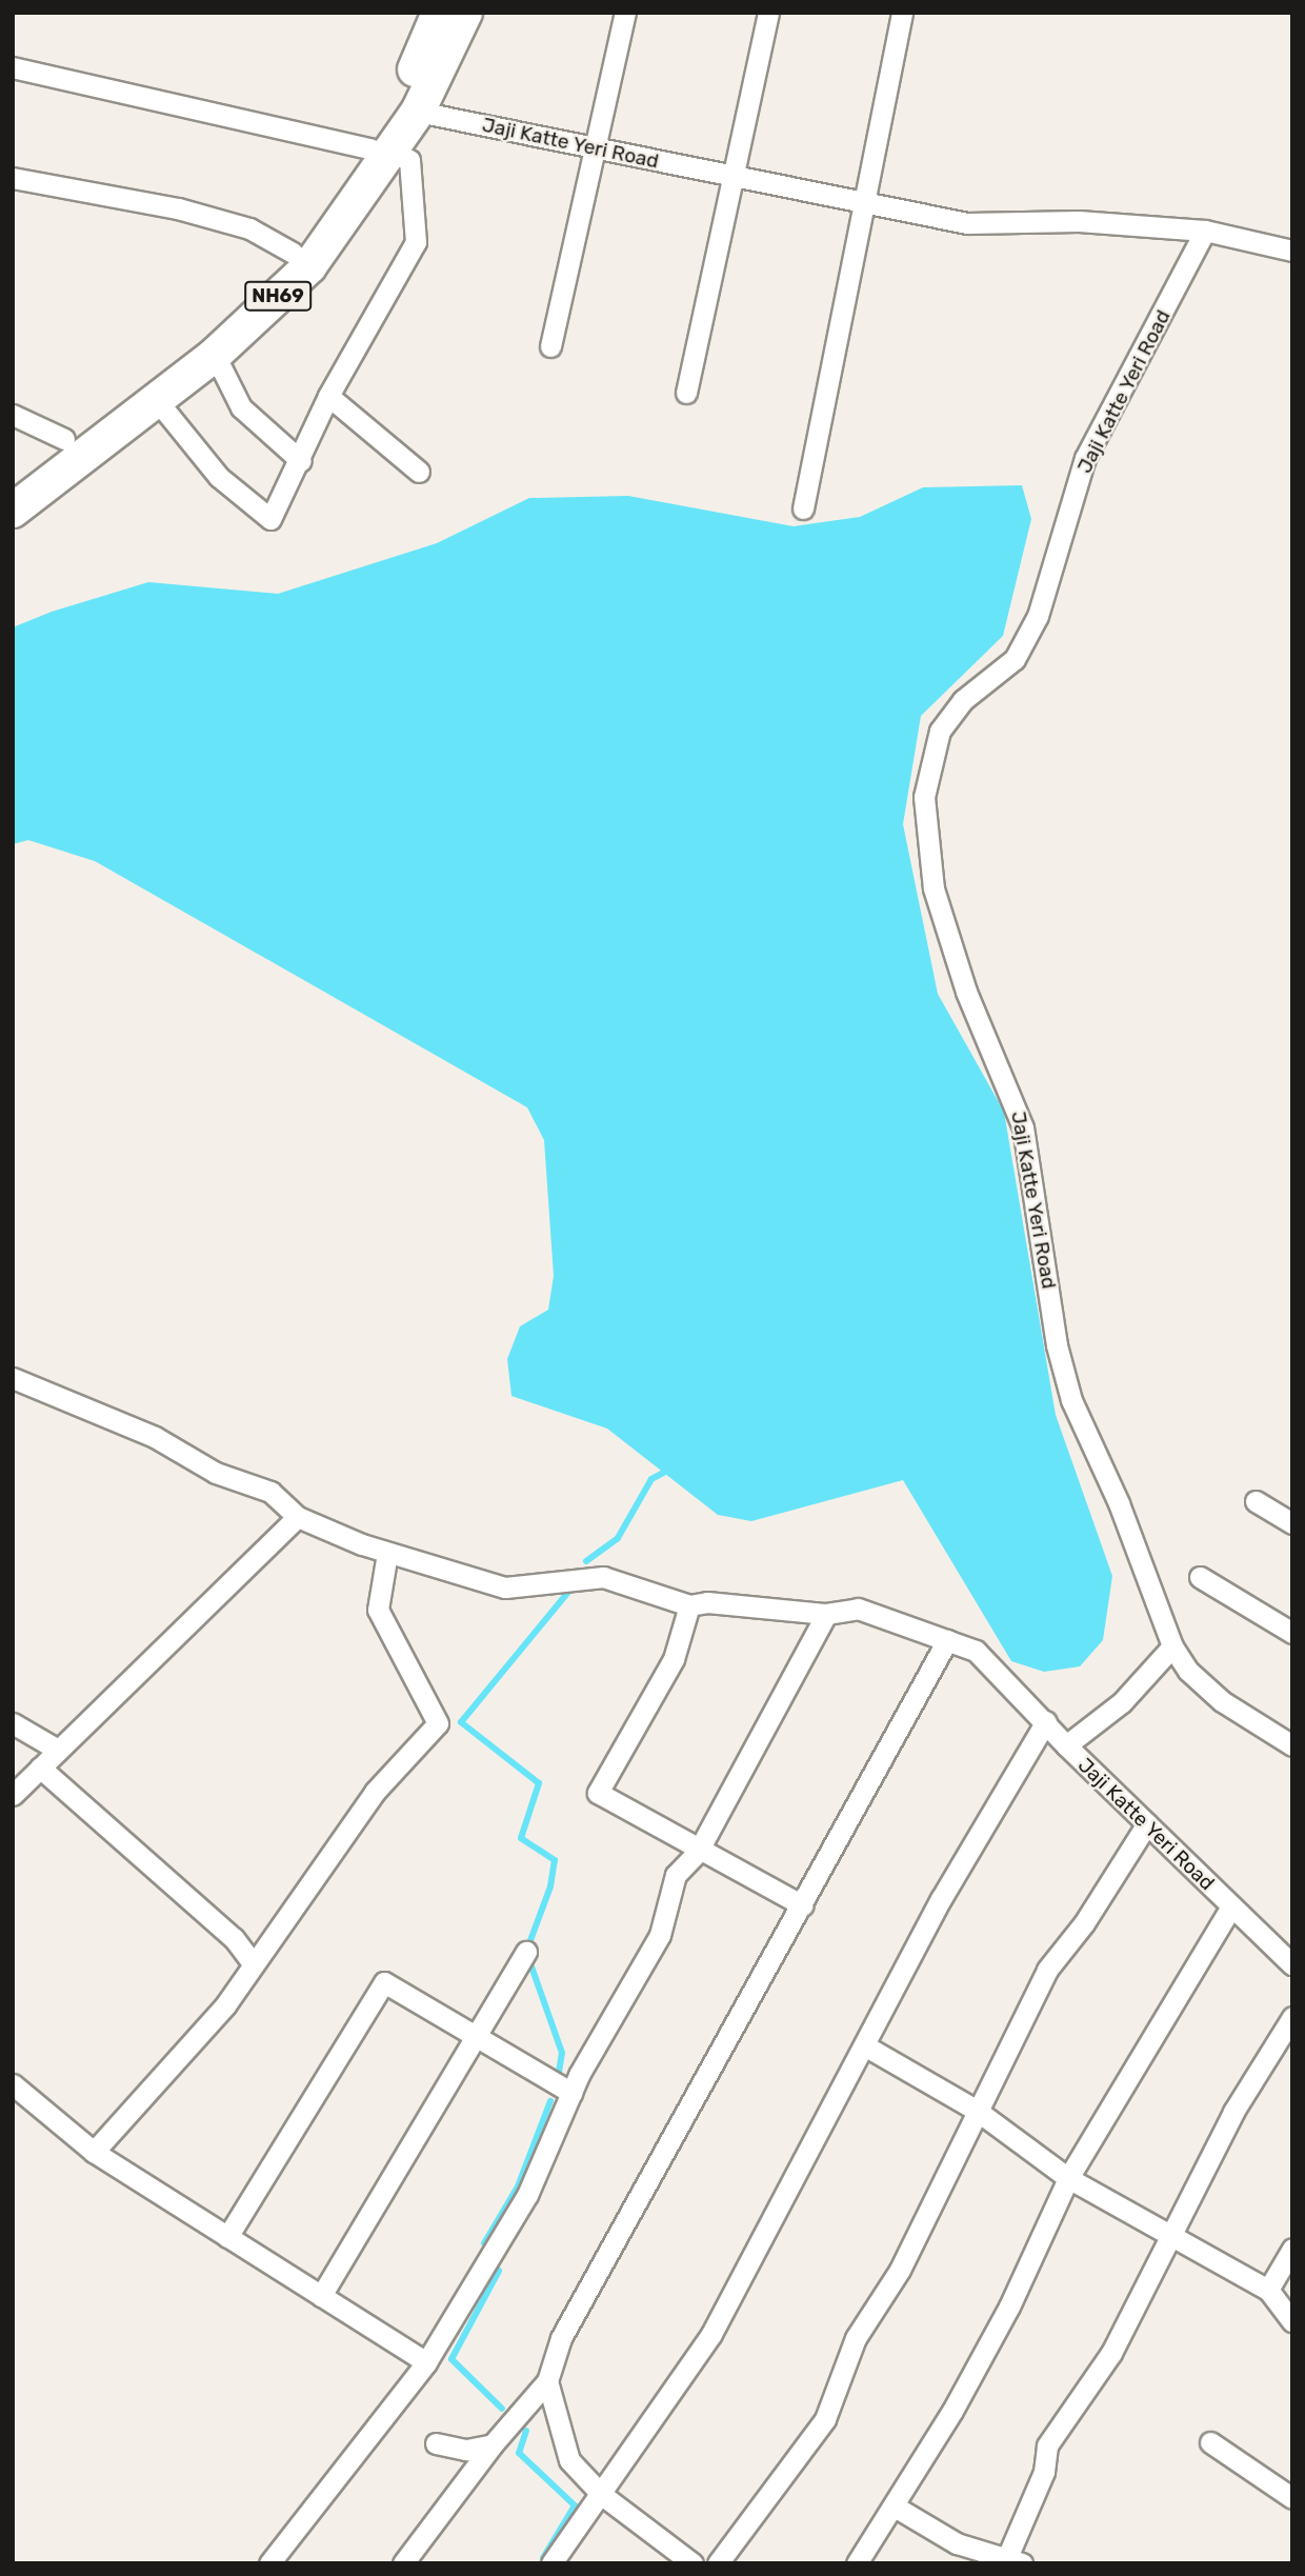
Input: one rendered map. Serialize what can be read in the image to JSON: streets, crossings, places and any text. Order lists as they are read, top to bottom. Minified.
{"streets":{"highway":["NH69"],"street":["Jaji Katte Yeri Road"]},"crossings":[["Jaji Katte Yeri Road","NH69"]]}
